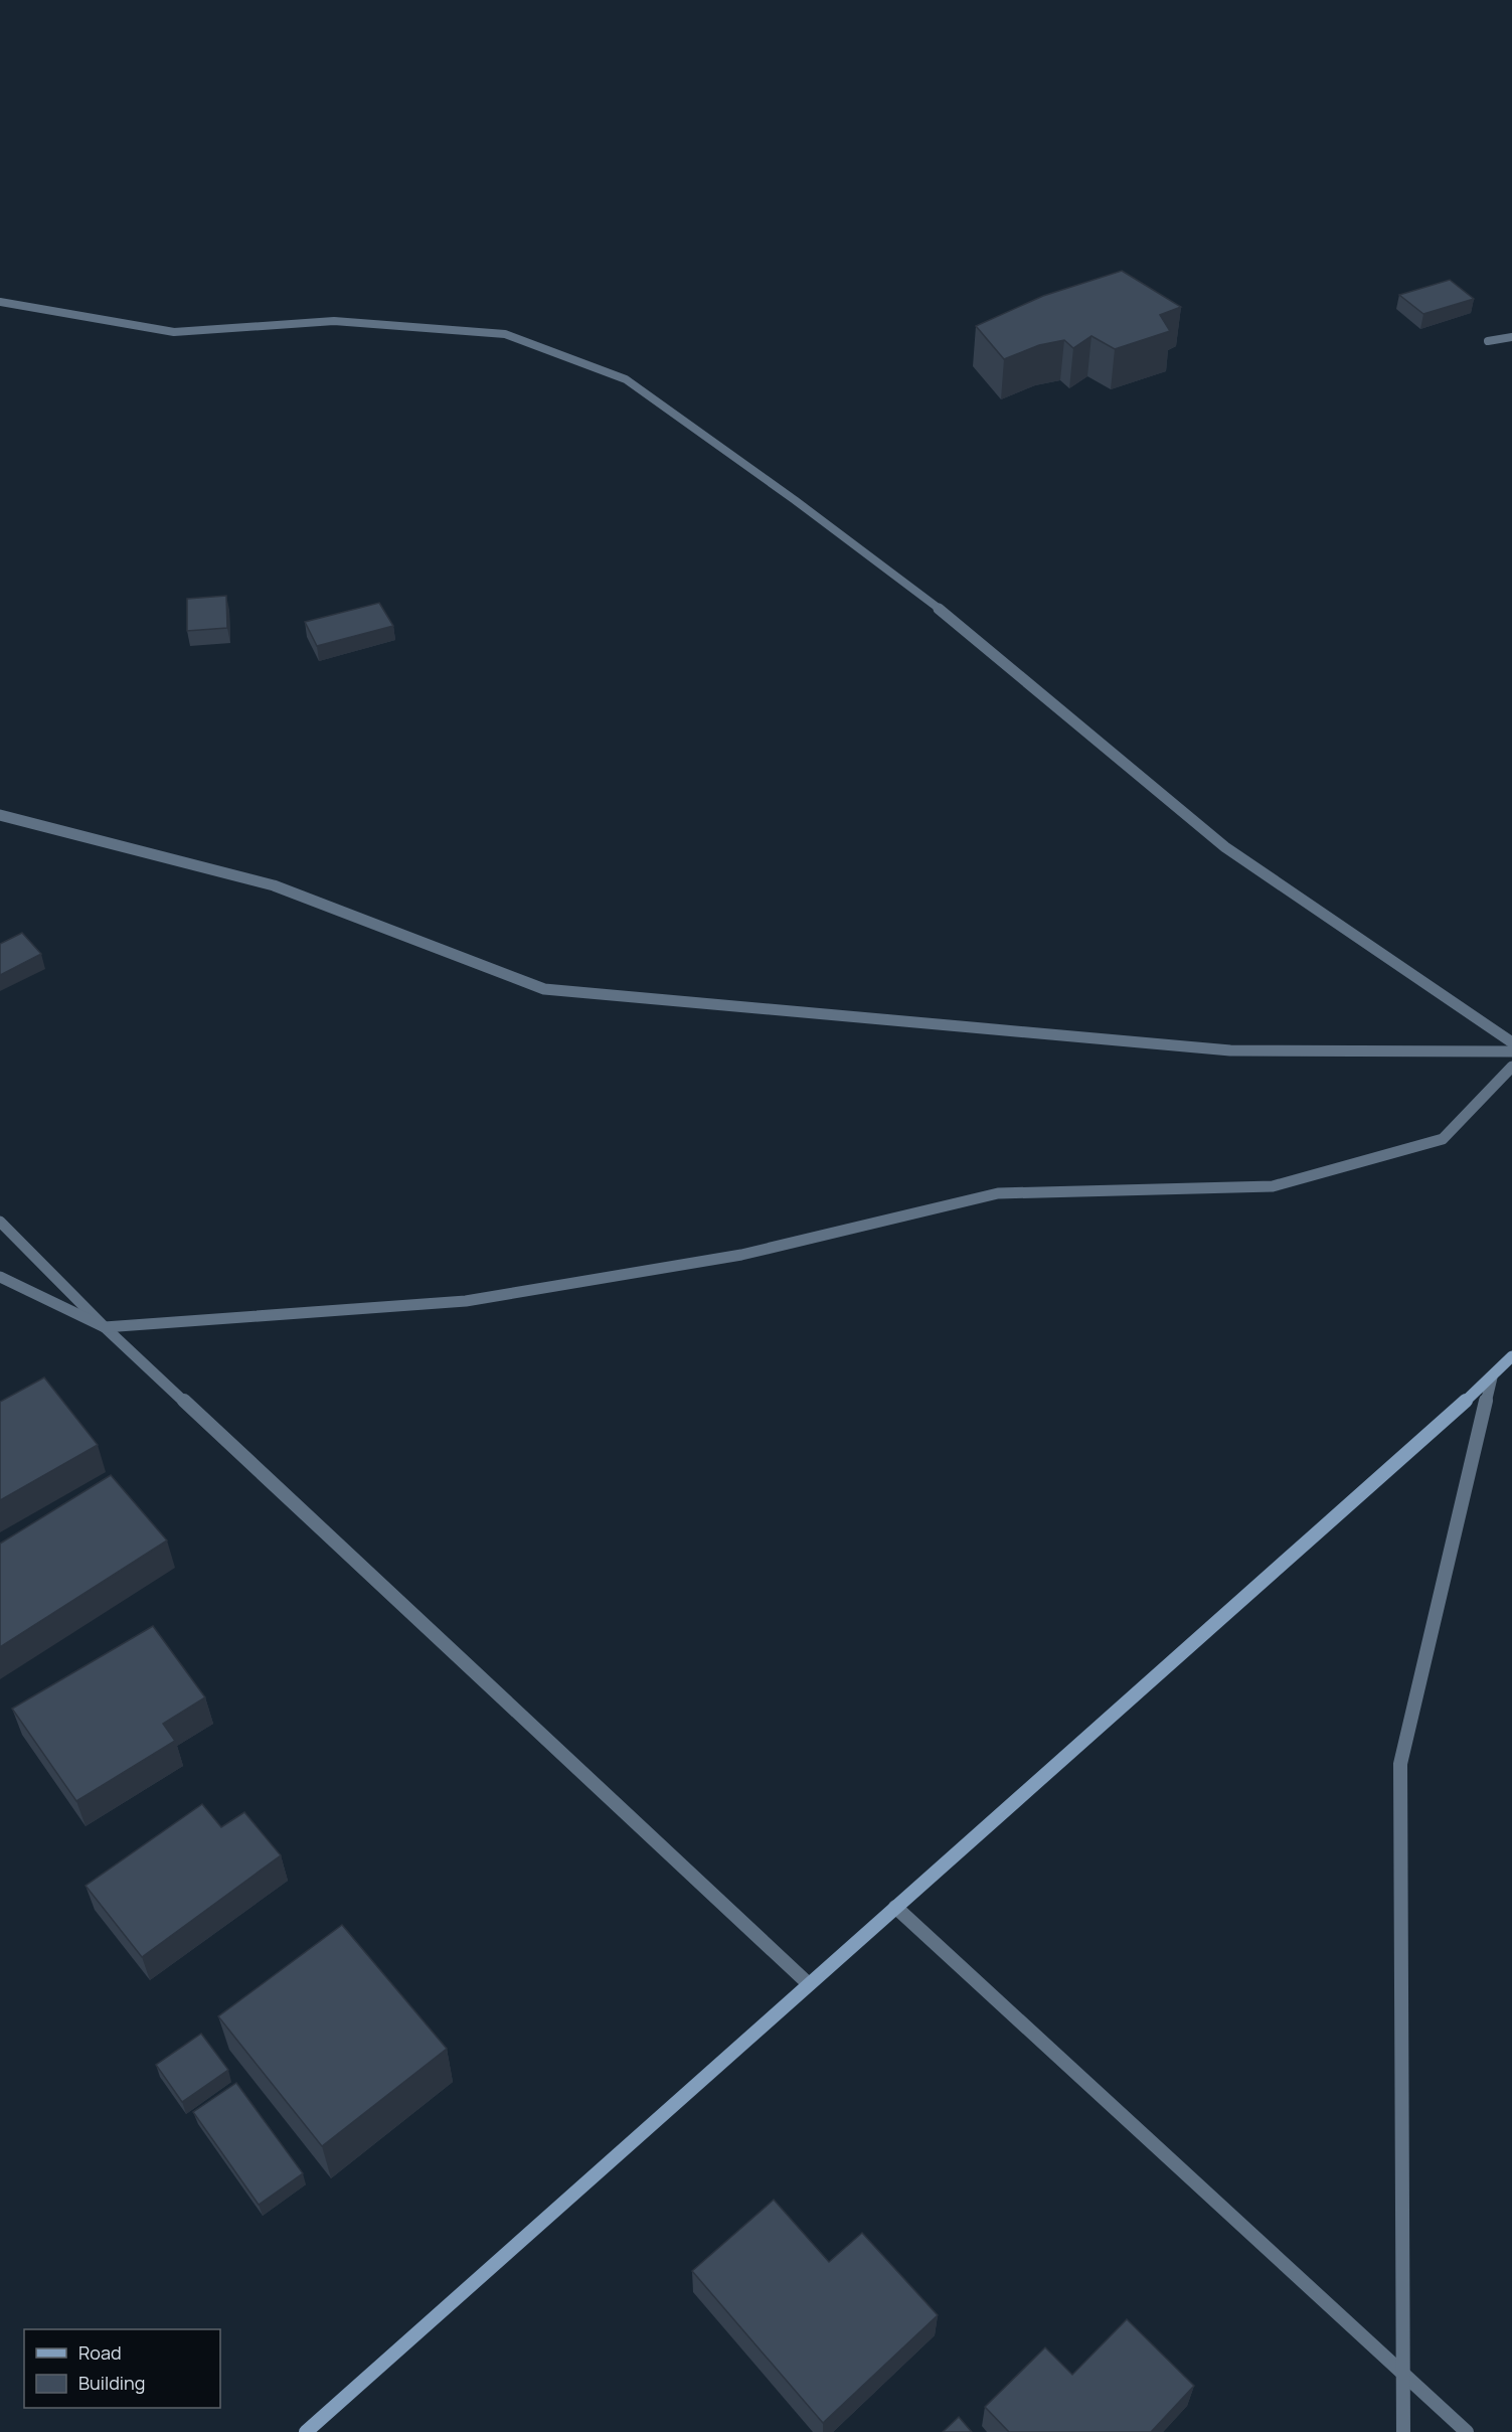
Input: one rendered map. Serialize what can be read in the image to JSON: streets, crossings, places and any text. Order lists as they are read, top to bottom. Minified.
{"legend":["Road","Building"]}
